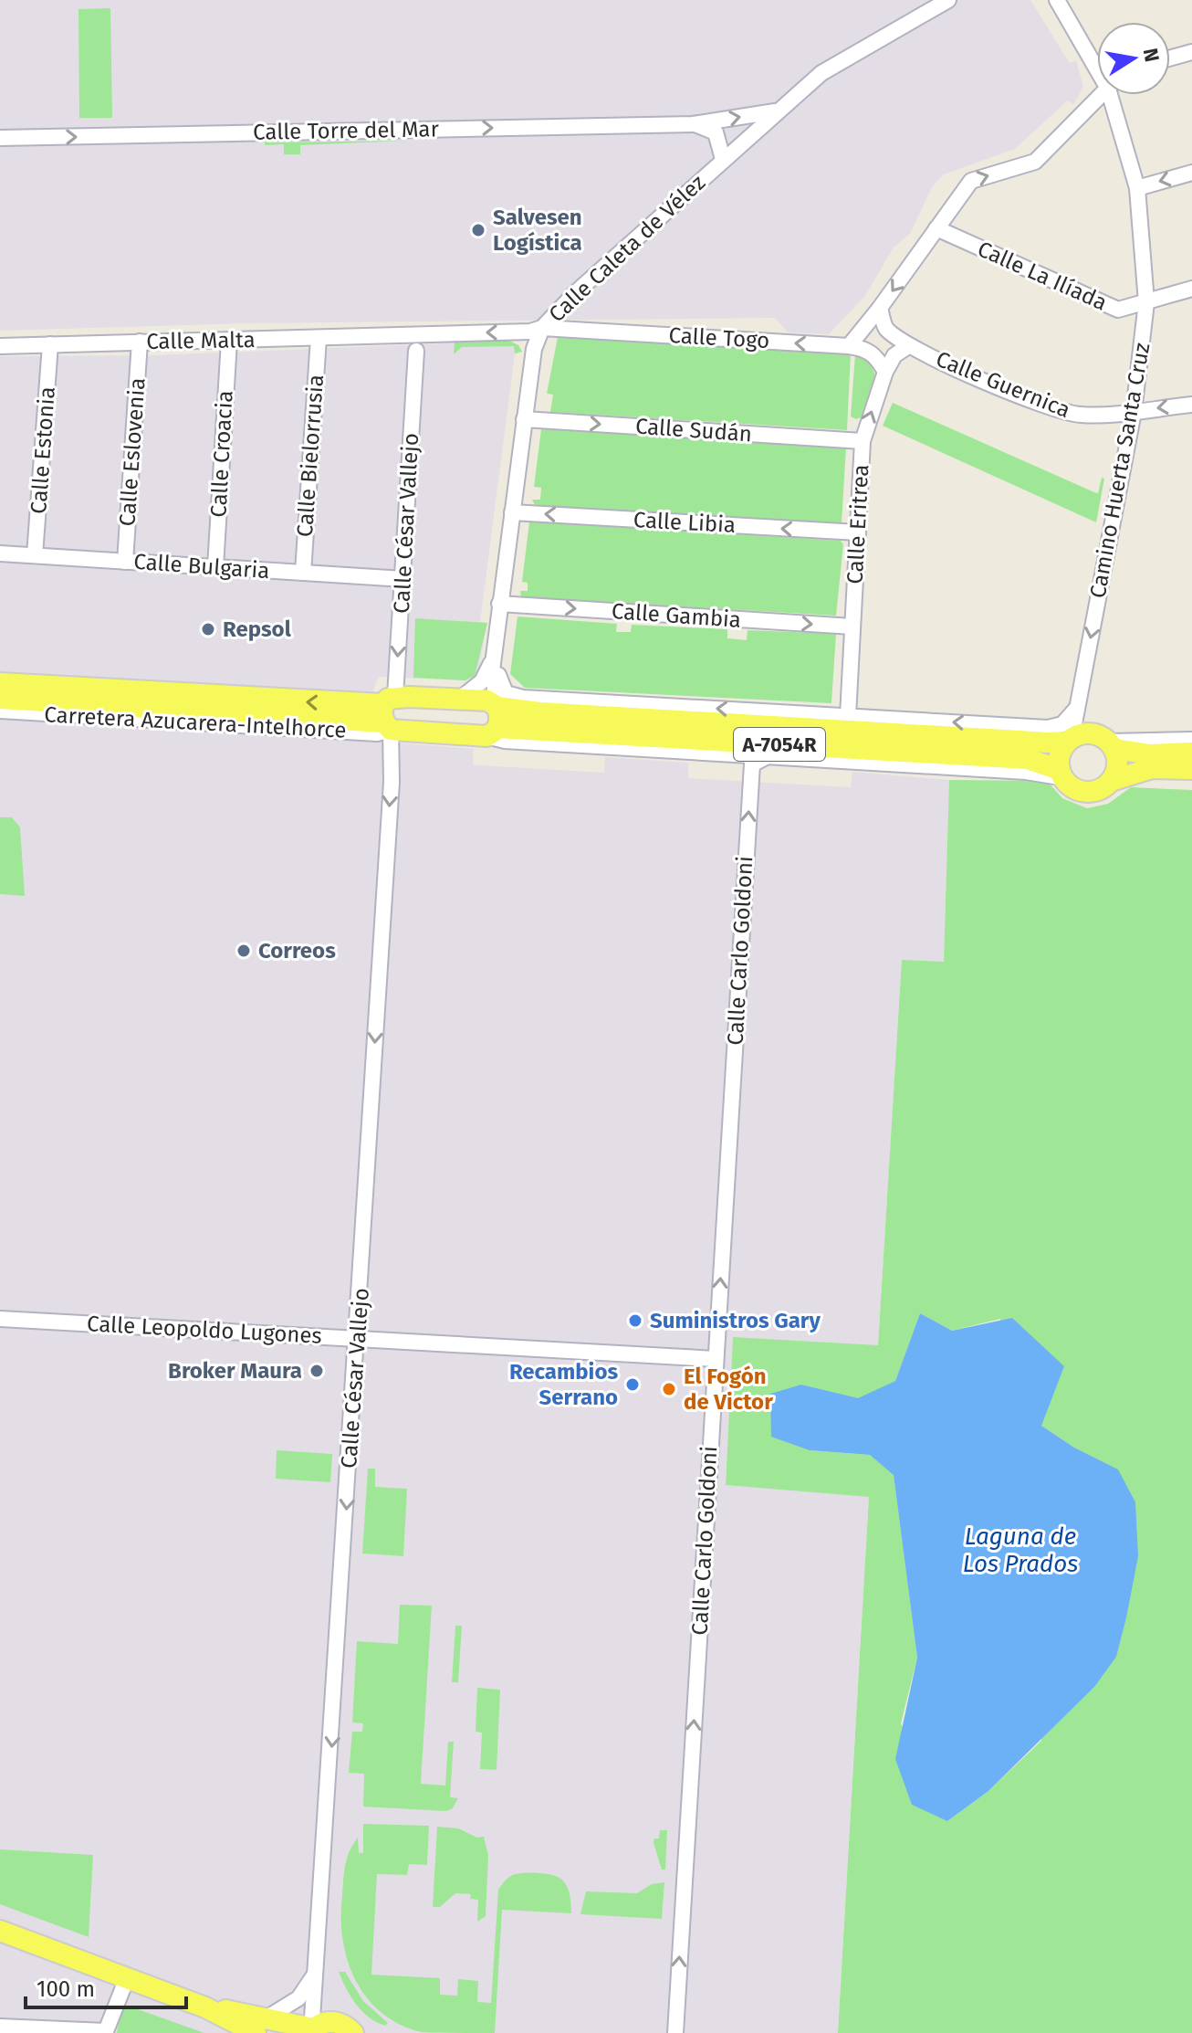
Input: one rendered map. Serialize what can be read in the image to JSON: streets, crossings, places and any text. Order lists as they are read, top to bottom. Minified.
{"streets":{"main road":["Carretera Azucarera-Intelhorce","A-7054R"],"street":["Calle Torre del Mar","Calle Caleta de Vélez","Calle La Ilíada","Calle Togo","Calle Malta","Calle Guernica","Calle Sudán","Calle Estonia","Calle Eslovenia","Calle Croacia","Calle Bielorrusia","Camino Huerta Santa Cruz","Calle Libia","Calle César Vallejo","Calle Eritrea","Calle Bulgaria","Calle Gambia","Calle Carlo Goldoni","Calle Leopoldo Lugones"]},"crossings":[["Calle Torre del Mar","Calle Caleta de Vélez"],["Calle Caleta de Vélez","Calle Togo"],["Calle Caleta de Vélez","Calle Malta"],["Calle Caleta de Vélez","Calle Sudán"],["Calle Caleta de Vélez","Calle Libia"],["Calle Caleta de Vélez","Calle Gambia"],["Calle Caleta de Vélez","A-7054R"],["Calle La Ilíada","Camino Huerta Santa Cruz"],["Calle Togo","Calle Malta"],["Calle Togo","Calle Eritrea"],["Calle Malta","Calle Estonia"],["Calle Malta","Calle Eslovenia"],["Calle Malta","Calle Croacia"],["Calle Malta","Calle Bielorrusia"],["Calle Guernica","Camino Huerta Santa Cruz"],["Calle Guernica","Calle Eritrea"],["Calle Sudán","Calle Eritrea"],["Calle Estonia","Calle Bulgaria"],["Calle Eslovenia","Calle Bulgaria"],["Calle Croacia","Calle Bulgaria"],["Calle Bielorrusia","Calle Bulgaria"],["Camino Huerta Santa Cruz","A-7054R"],["Calle Libia","Calle Eritrea"],["Calle César Vallejo","Calle Bulgaria"],["Calle César Vallejo","Carretera Azucarera-Intelhorce"],["Calle César Vallejo","A-7054R"],["Calle César Vallejo","Calle Leopoldo Lugones"],["Calle Eritrea","Calle Gambia"],["Carretera Azucarera-Intelhorce","A-7054R"],["Calle Carlo Goldoni","Calle Leopoldo Lugones"]],"one_way":["Calle Torre del Mar","Calle Togo","Calle Sudán","Camino Huerta Santa Cruz","Calle Libia","Calle César Vallejo","Calle Carlo Goldoni"],"water":["Laguna de Los Prados"],"places":["Salvesen Logística","Repsol","Correos","Suministros Gary","Broker Maura","Recambios Serrano","El Fogón de Victor"],"scale_bar":"100 m","north":"right"}
